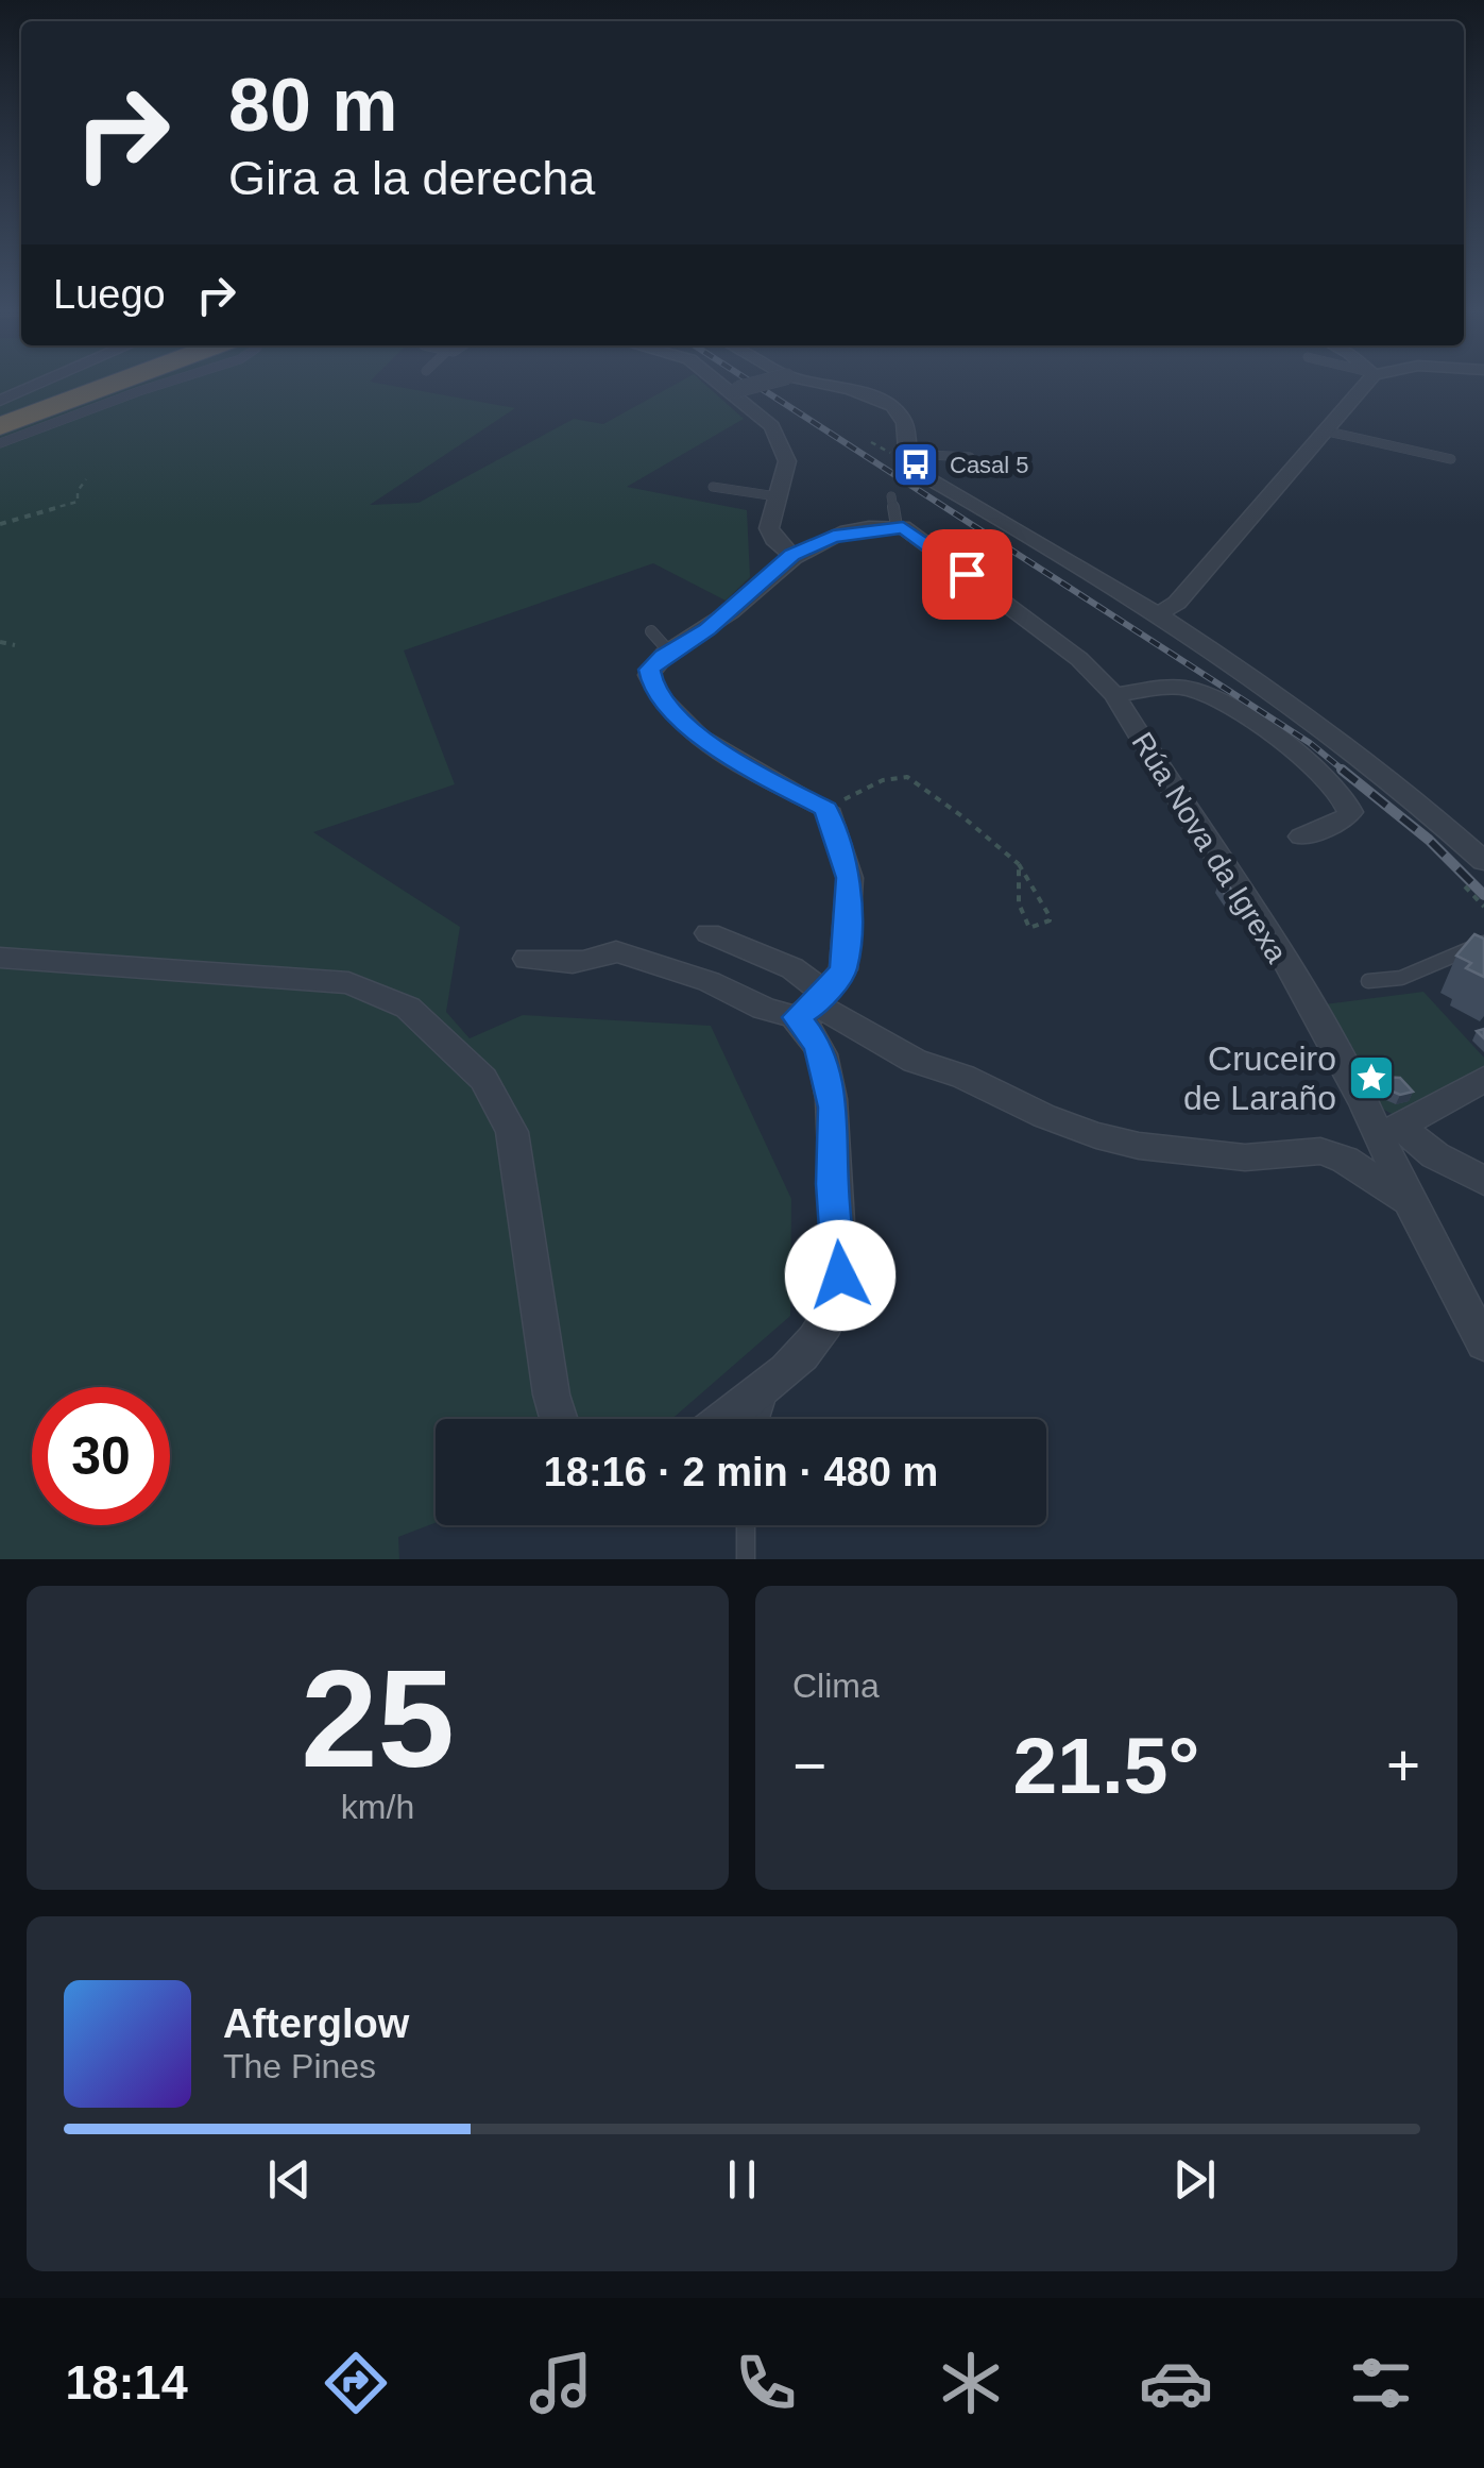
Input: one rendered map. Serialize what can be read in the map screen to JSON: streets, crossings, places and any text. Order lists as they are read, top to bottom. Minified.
{"streets":{"street":["Rúa Nova da Igrexa"]},"places":{"bus stop":["Casal 5"],"place":["Cruceiro de Laraño"]},"page":{"turn":["80 m","Gira a la derecha"],"then":"Luego","limit":"30","trip":"18:16 · 2 min · 480 m","tile":[["25","km/h"],"Clima"],"heat":["−","21.5°","+"],"song":["Afterglow","The Pines"],"tabs":"18:14"}}
